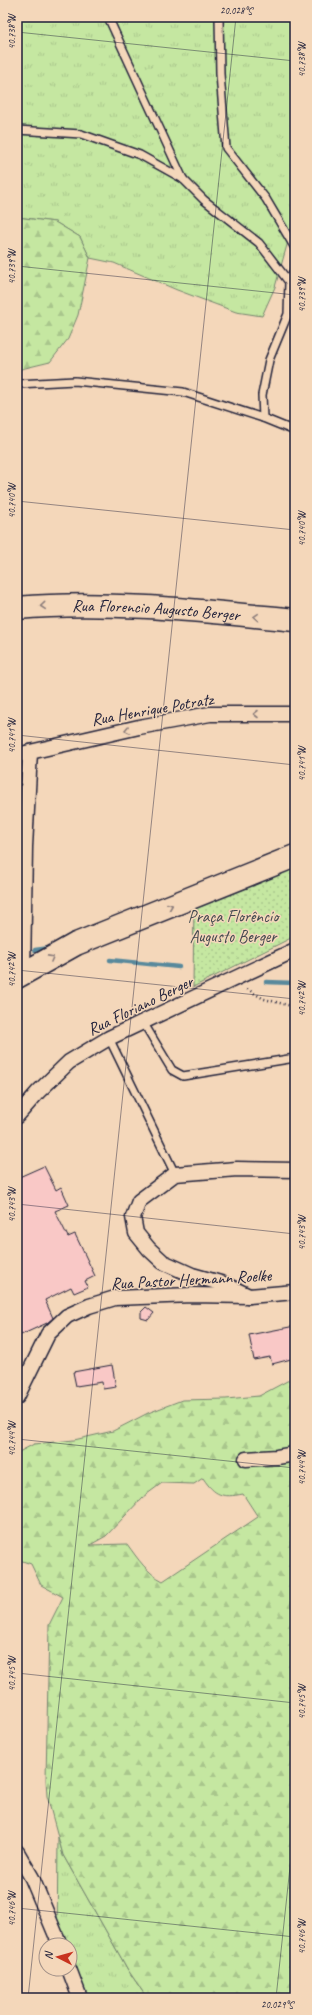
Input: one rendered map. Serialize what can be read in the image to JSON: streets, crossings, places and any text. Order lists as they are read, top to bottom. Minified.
{"streets":{"main road":["Rua Florencio Augusto Berger"],"street":["Rua Henrique Potratz","Rua Floriano Berger","Rua Pastor Hermann Roelke"]},"one_way":["Rua Florencio Augusto Berger","Rua Henrique Potratz"],"parks":["Praça Florêncio Augusto Berger"],"north":"left","coordinates":["20.028°S","40.738°W","40.739°W","40.740°W","40.741°W","40.742°W","40.743°W","40.744°W","40.745°W","40.746°W","20.029°S"]}
